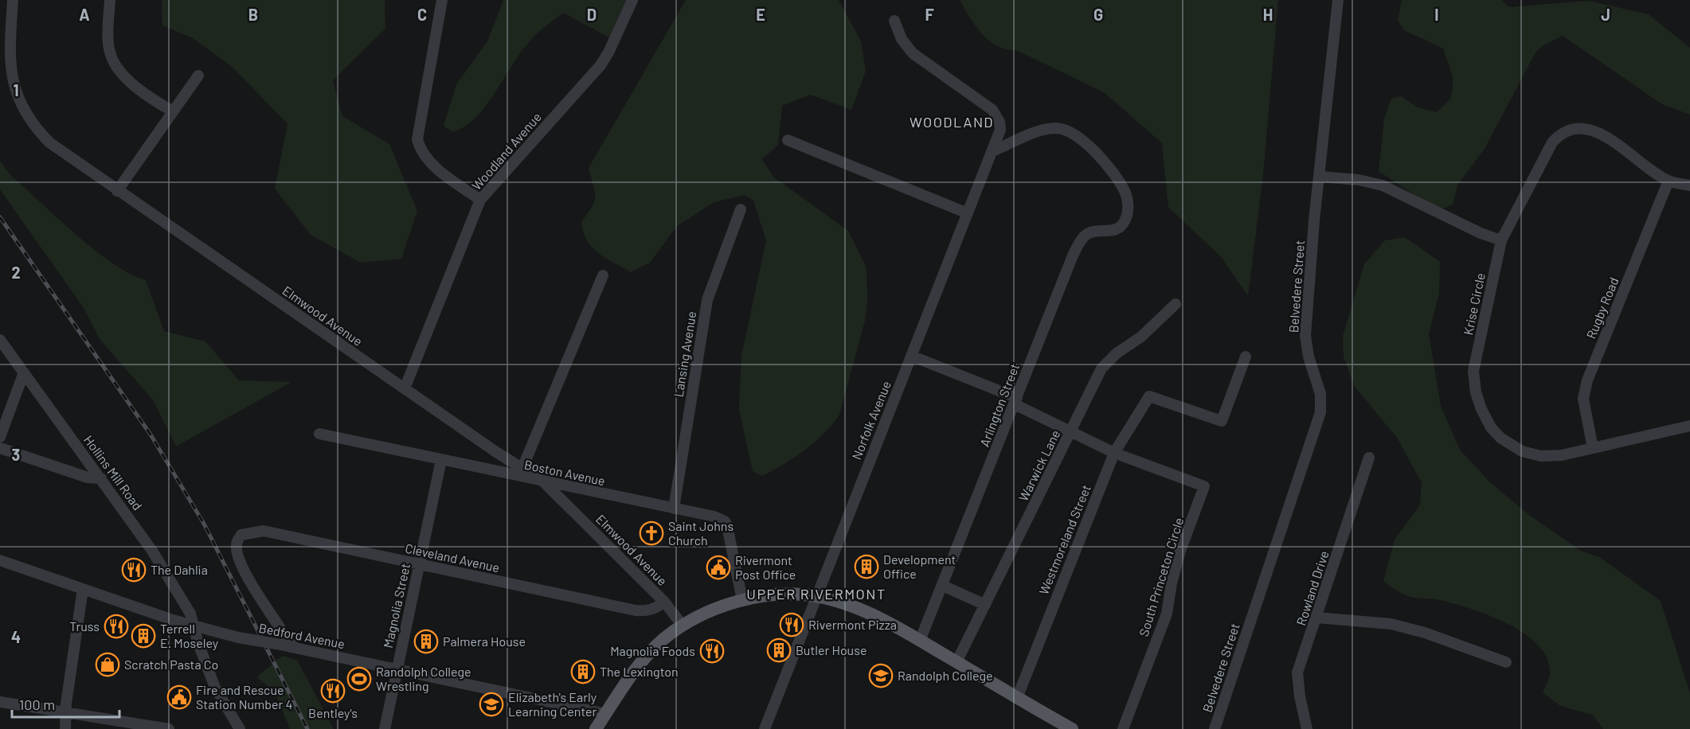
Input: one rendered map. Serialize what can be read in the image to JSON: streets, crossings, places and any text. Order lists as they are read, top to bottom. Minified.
{"streets":{"street":["Woodland Avenue","Belvedere Street","Krise Circle","Rugby Road","Elmwood Avenue","Lansing Avenue","Arlington Street","Norfolk Avenue","Warwick Lane","Hollins Mill Road","Boston Avenue","Westmoreland Street","Cleveland Avenue","South Princeton Circle","Rowland Drive","Magnolia Street","Bedford Avenue"]},"crossings":[["Woodland Avenue","Elmwood Avenue"],["Krise Circle","Rugby Road"],["Elmwood Avenue","Boston Avenue"],["Elmwood Avenue","Cleveland Avenue"],["Lansing Avenue","Boston Avenue"],["Arlington Street","Norfolk Avenue"],["Hollins Mill Road","Bedford Avenue"],["Boston Avenue","Magnolia Street"],["Westmoreland Street","South Princeton Circle"],["Cleveland Avenue","Magnolia Street"],["Cleveland Avenue","Bedford Avenue"],["Magnolia Street","Bedford Avenue"]],"districts":["WOODLAND","UPPER RIVERMONT"],"places":{"church":["Saint Johns Church"],"building":["Development Office","Terrell E. Moseley","Palmera House","Butler House","The Lexington"],"public building":["Rivermont Post Office","Fire and Rescue Station Number 4"],"restaurant":["The Dahlia","Rivermont Pizza","Truss","Magnolia Foods","Bentley's"],"shop":["Scratch Pasta Co"],"school or university":["Randolph College","Elizabeth's Early Learning Center"],"sports":["Randolph College Wrestling"]},"scale_bar":"100 m","grid":{"columns":["A","B","C","D","E","F","G","H","I","J"],"rows":["1","2","3","4"]}}
